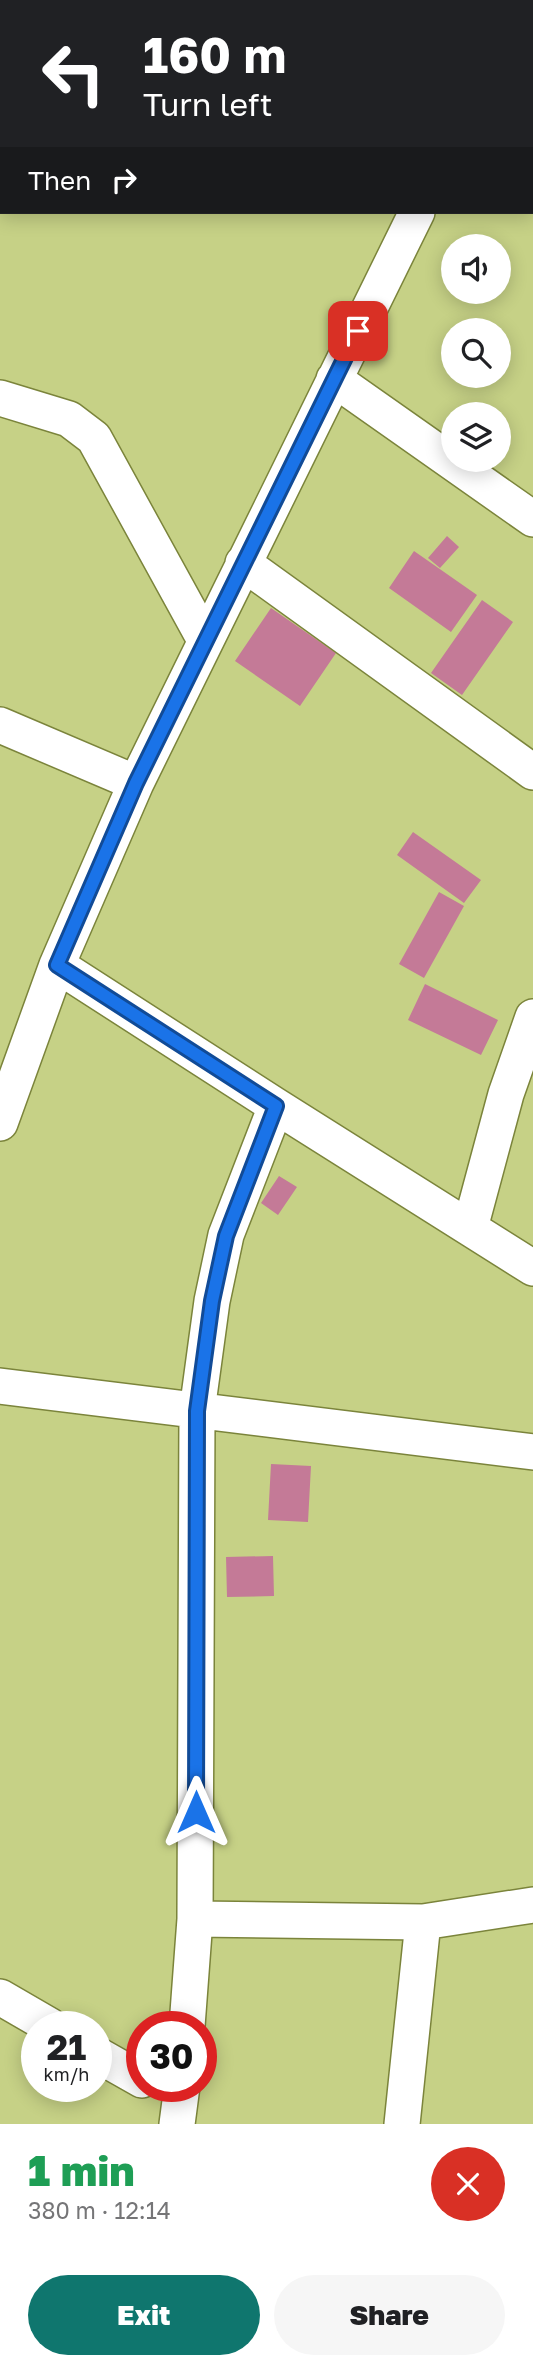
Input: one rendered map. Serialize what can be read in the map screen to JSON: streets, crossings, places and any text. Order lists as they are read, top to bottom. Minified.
{"page":{"turn":["160 m","Turn left"],"then":"Then","speed":"21 km/h","limit":"30","heading":["1 min","380 m · 12:14"],"buttons":["Exit","Share"]}}
